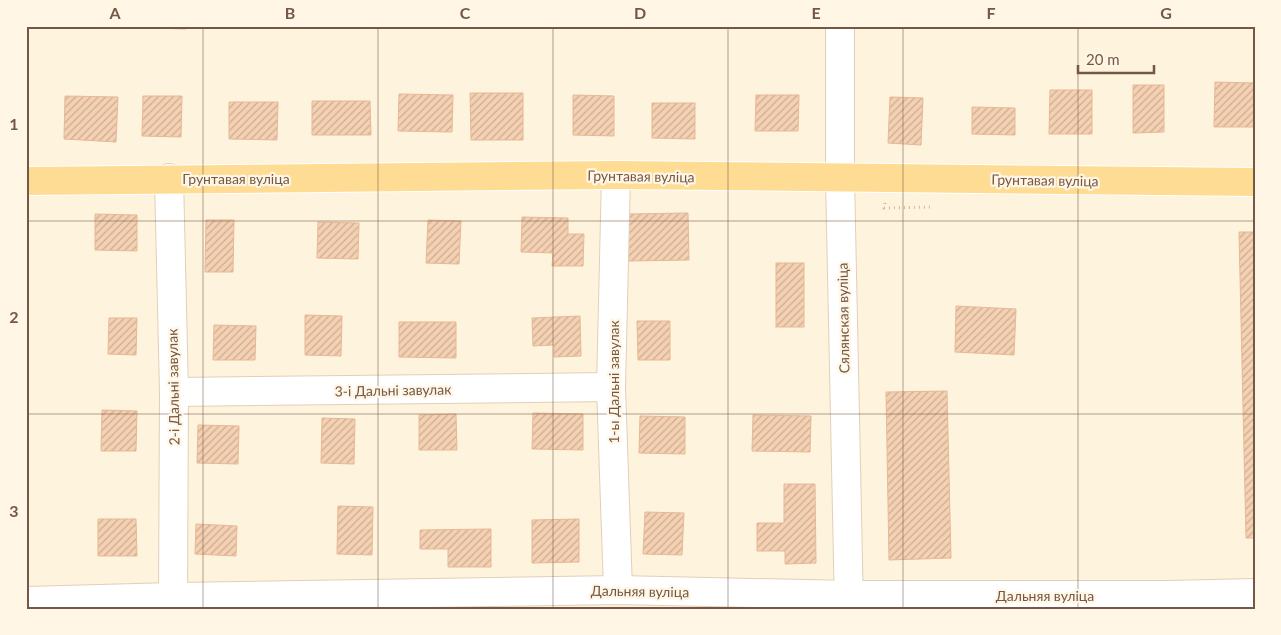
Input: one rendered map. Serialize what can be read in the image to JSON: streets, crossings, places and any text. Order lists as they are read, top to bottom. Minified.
{"streets":{"main road":["Грунтавая вуліца"],"street":["Сялянская вуліца","1-ы Дальні завулак","2-і Дальні завулак","3-і Дальні завулак","Дальняя вуліца"]},"crossings":[["Грунтавая вуліца","Сялянская вуліца"],["Грунтавая вуліца","1-ы Дальні завулак"],["Грунтавая вуліца","2-і Дальні завулак"],["Сялянская вуліца","Дальняя вуліца"],["1-ы Дальні завулак","3-і Дальні завулак"],["1-ы Дальні завулак","Дальняя вуліца"],["2-і Дальні завулак","3-і Дальні завулак"],["2-і Дальні завулак","Дальняя вуліца"]],"scale_bar":"20 m","grid":{"columns":["A","B","C","D","E","F","G"],"rows":["1","2","3"]}}
